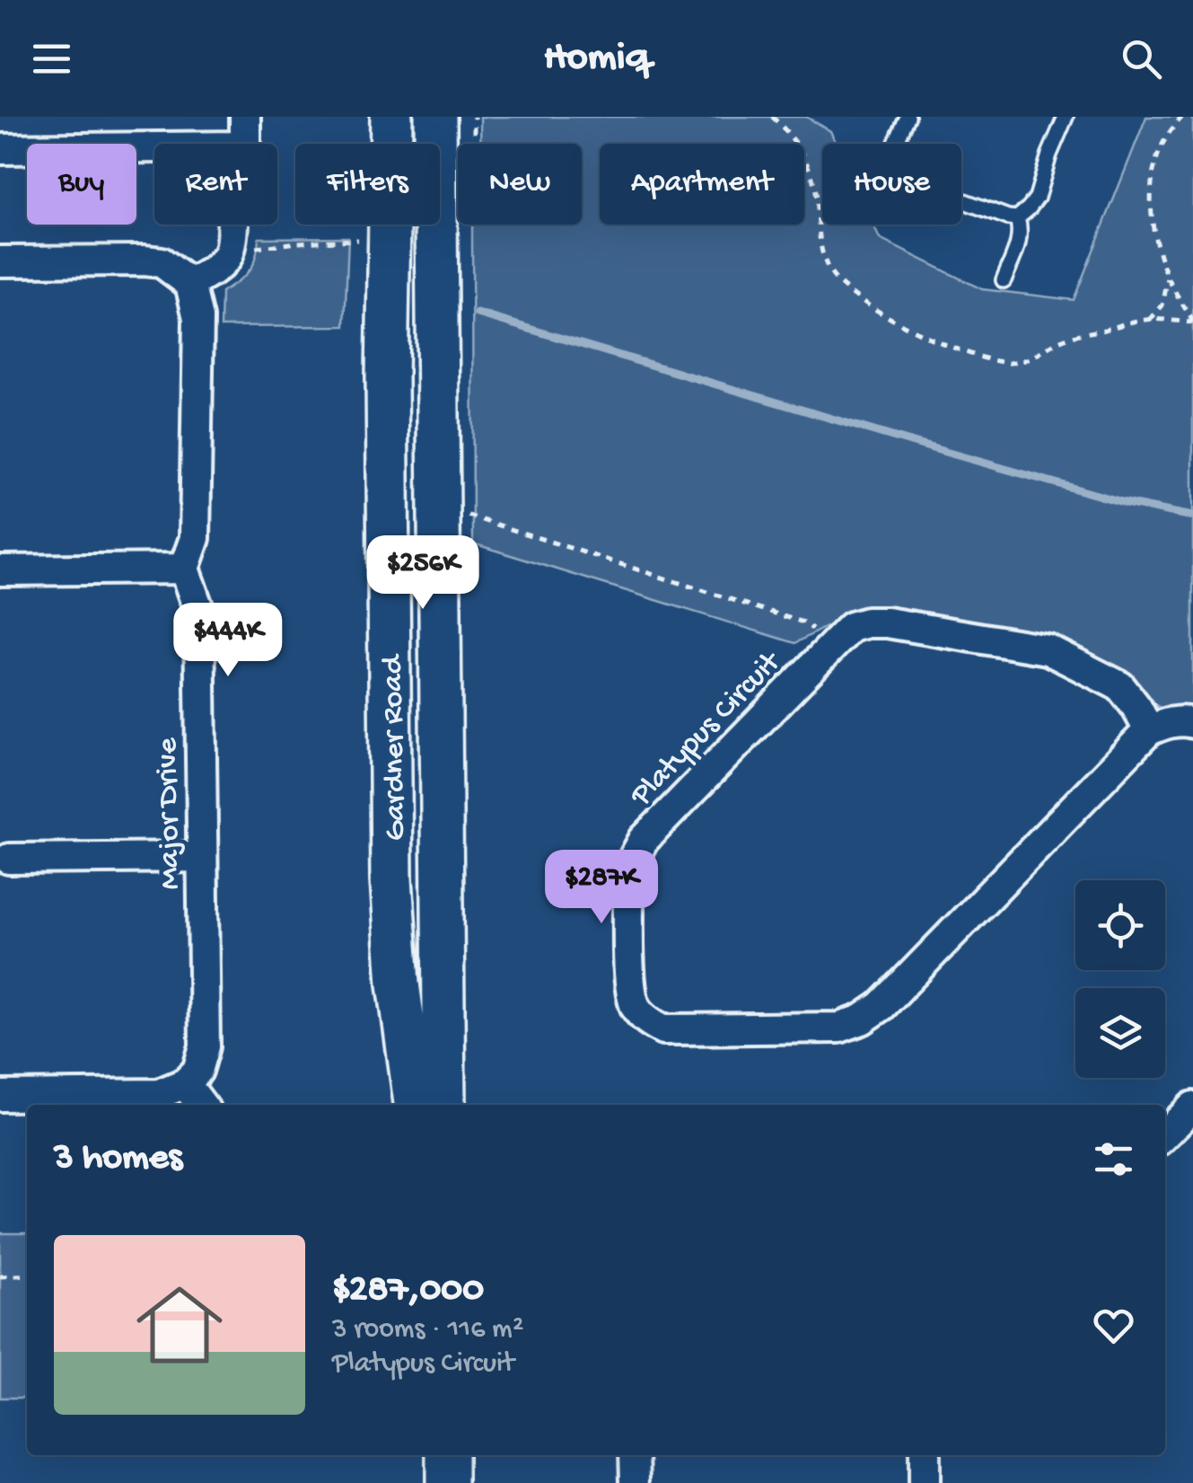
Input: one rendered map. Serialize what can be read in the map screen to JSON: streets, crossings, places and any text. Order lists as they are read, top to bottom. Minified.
{"streets":{"street":["Platypus Circuit","Gardner Road","Major Drive"]},"page":{"header":"Homiq","chip":["Buy","Rent","Filters","New","Apartment","House"],"price":["$256K","$444K","$287K"],"heading":"3 homes","list":[{"name":"$287,000","note":"3 rooms · 116 m² · Platypus Circuit"}]}}
